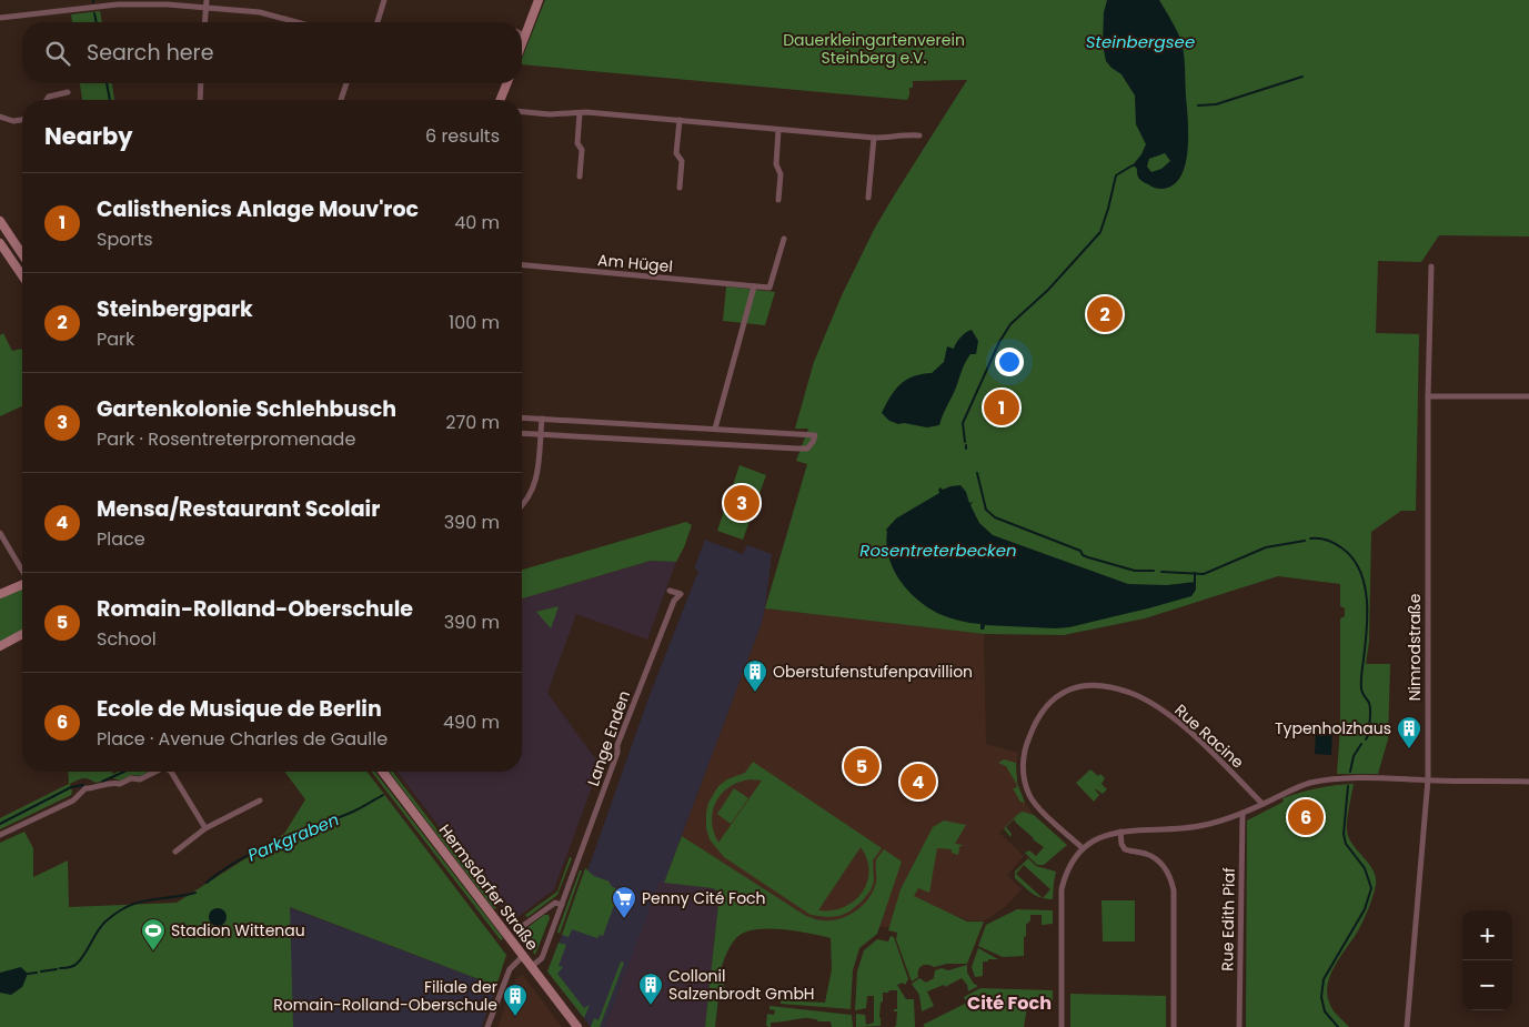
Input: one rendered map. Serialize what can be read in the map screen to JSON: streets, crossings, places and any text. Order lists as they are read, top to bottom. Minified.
{"streets":{"main road":["Hermsdorfer Straße"],"street":["Am Hügel","Nimrodstraße","Rue Racine","Lange Enden","Rue Edith Piaf"]},"crossings":[["Lange Enden","Hermsdorfer Straße"]],"districts":["Cité Foch"],"water":["Steinbergsee","Rosentreterbecken","Parkgraben"],"parks":["Dauerkleingartenverein Steinberg e.V."],"places":{"building":["Oberstufenstufenpavillion","Typenholzhaus","Collonil Salzenbrodt GmbH","Filiale der Romain-Rolland-Oberschule"],"supermarket":["Penny Cité Foch"],"sports":["Stadion Wittenau"]},"page":{"search":"Search here","heading":["Nearby","6 results"],"list":[{"mark":"1","name":"Calisthenics Anlage Mouv'roc","note":"Sports","value":"40 m"},{"mark":"2","name":"Steinbergpark","note":"Park","value":"100 m"},{"mark":"3","name":"Gartenkolonie Schlehbusch","note":"Park · Rosentreterpromenade","value":"270 m"},{"mark":"4","name":"Mensa/Restaurant Scolair","note":"Place","value":"390 m"},{"mark":"5","name":"Romain-Rolland-Oberschule","note":"School","value":"390 m"},{"mark":"6","name":"Ecole de Musique de Berlin","note":"Place · Avenue Charles de Gaulle","value":"490 m"}],"pins":["2","1","3","5","4","6"],"map_buttons":["+","−"]}}
